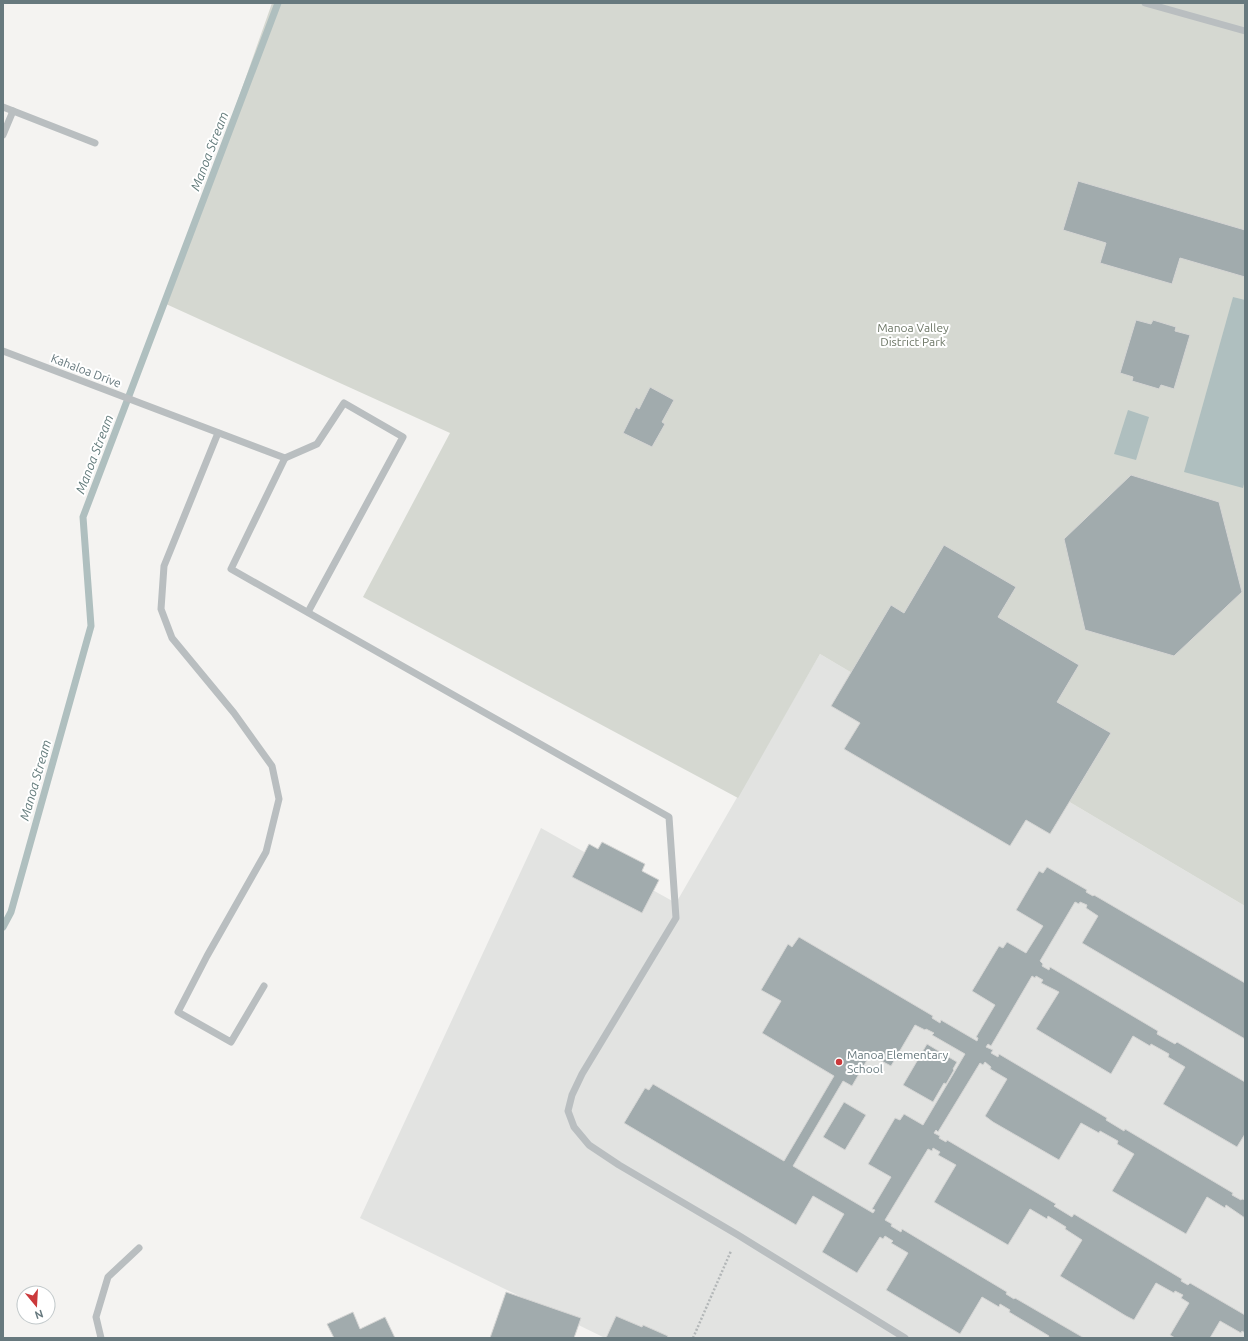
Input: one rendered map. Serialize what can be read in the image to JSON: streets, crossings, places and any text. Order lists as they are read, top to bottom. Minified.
{"streets":{"street":["Kahaloa Drive"]},"water":["Manoa Stream"],"parks":["Manoa Valley District Park"],"places":["Manoa Elementary School"],"north":"bottom"}
